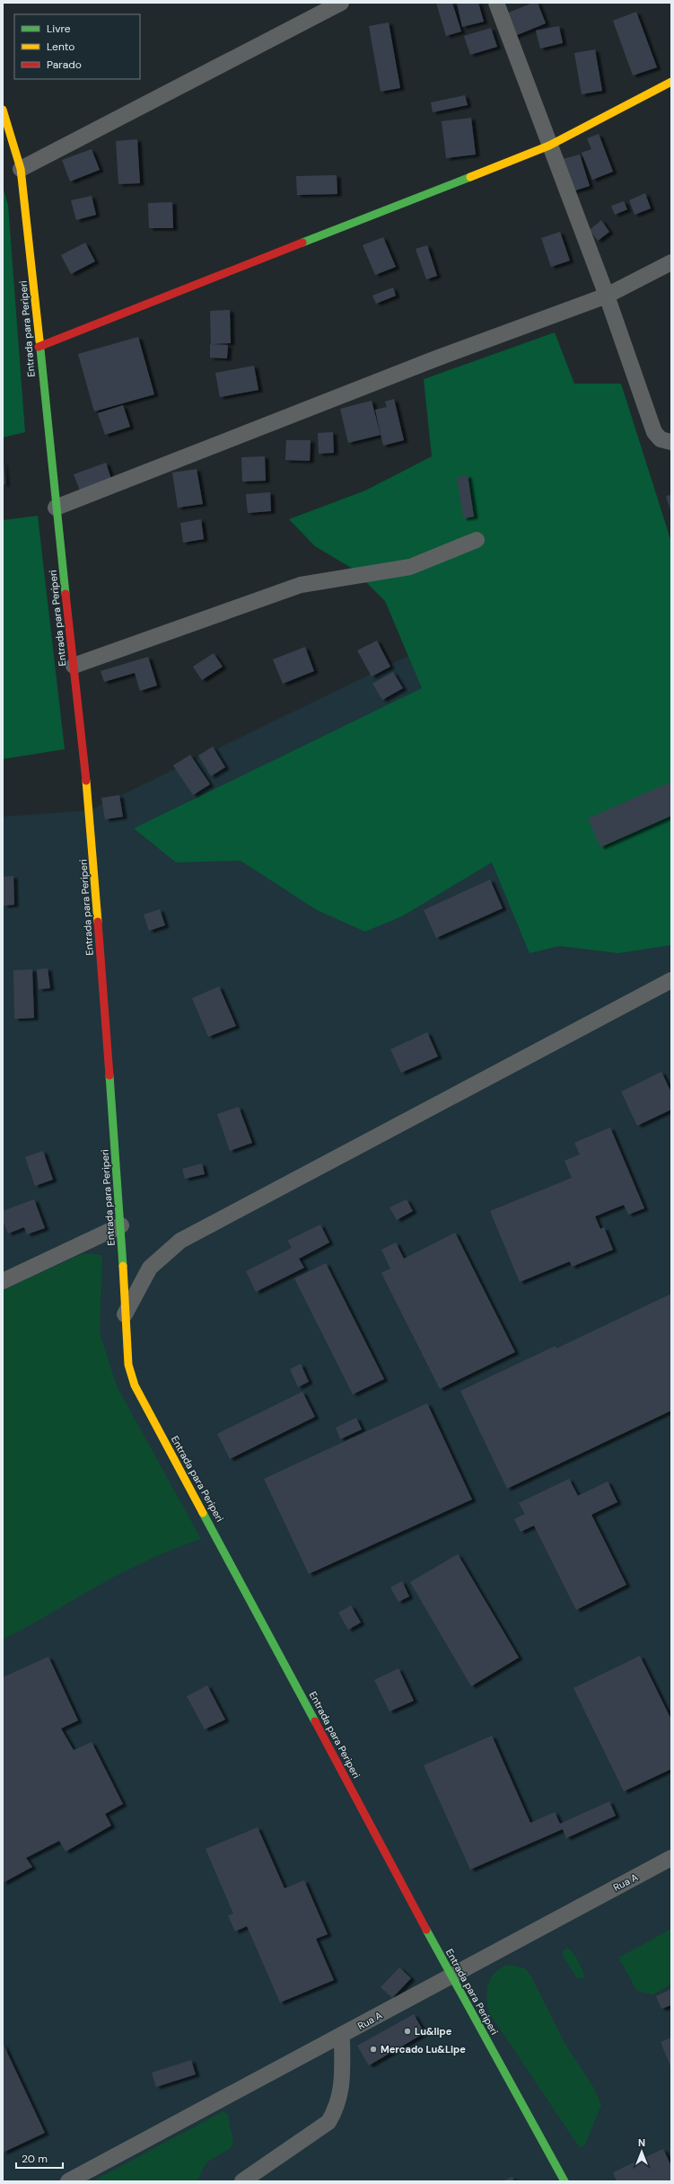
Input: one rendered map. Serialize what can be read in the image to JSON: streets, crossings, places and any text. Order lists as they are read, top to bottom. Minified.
{"streets":{"main road":["Entrada para Periperi"],"street":["Rua A"]},"crossings":[["Entrada para Periperi","Rua A"]],"places":["Lu&lipe","Mercado Lu&Lipe"],"legend":["Livre","Lento","Parado"],"scale_bar":"20 m","north":"top"}
